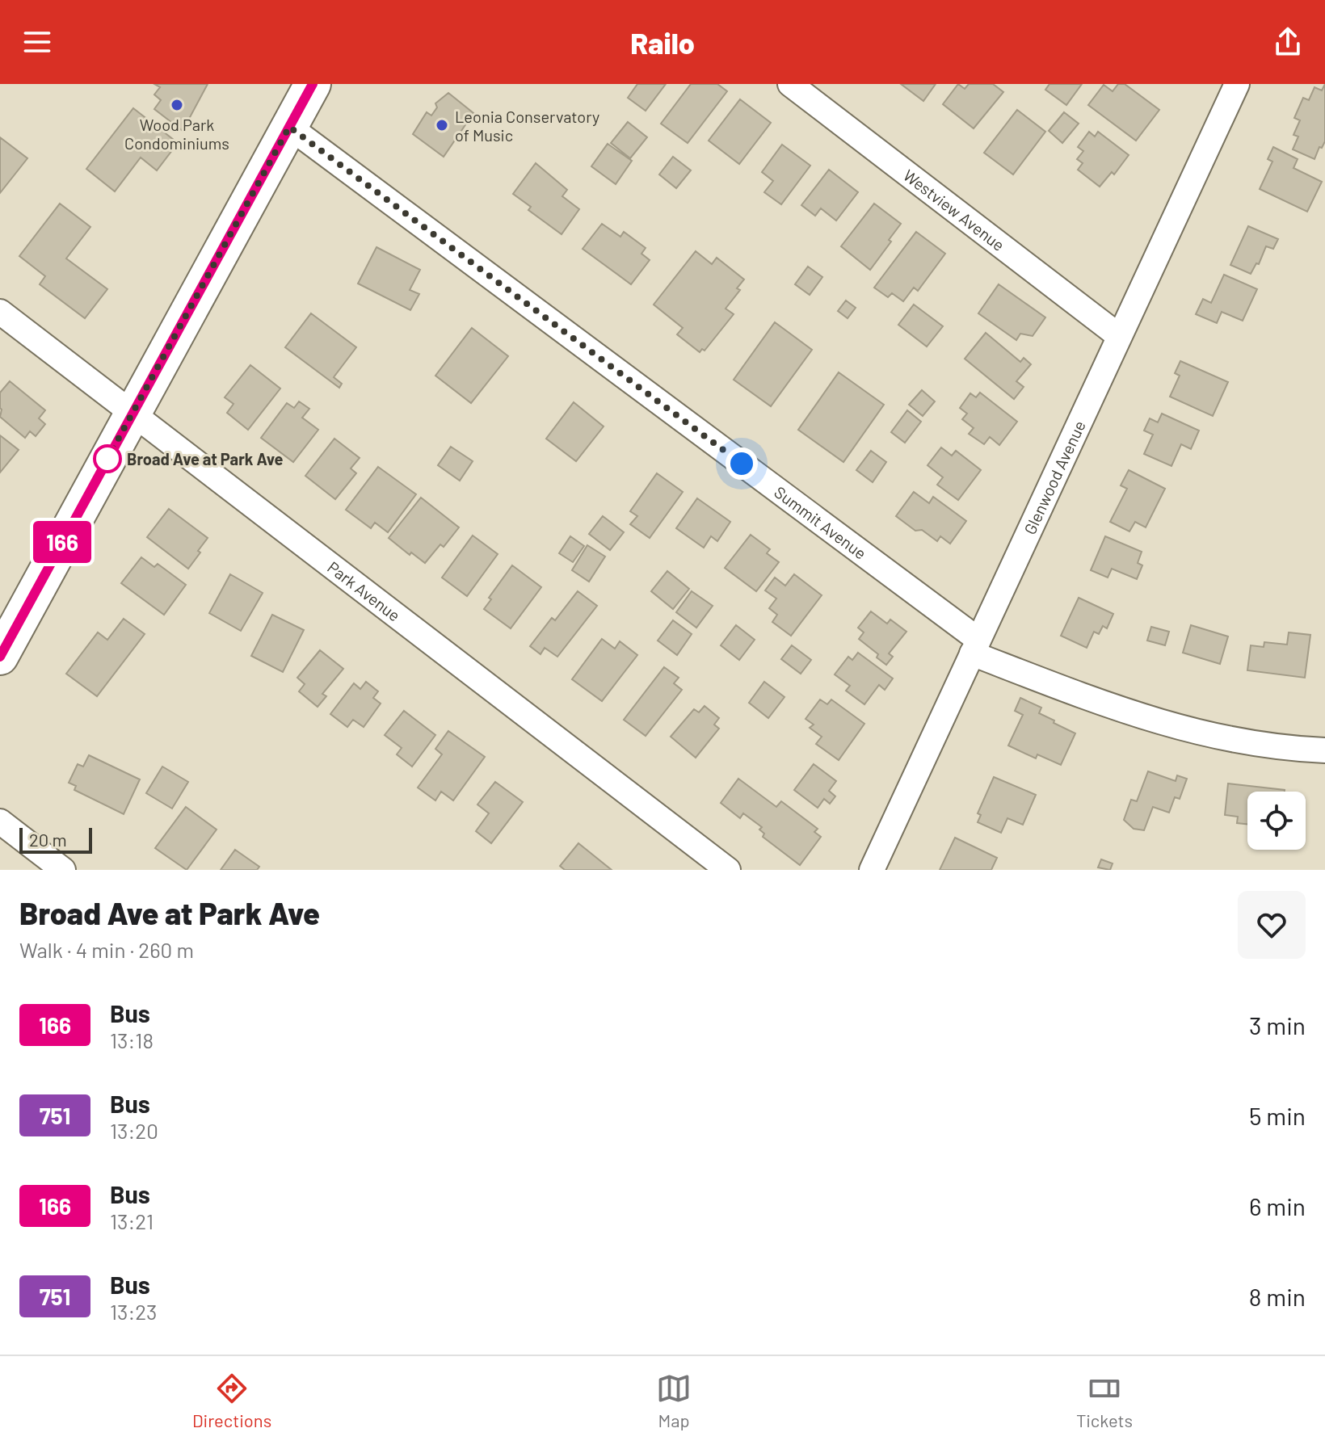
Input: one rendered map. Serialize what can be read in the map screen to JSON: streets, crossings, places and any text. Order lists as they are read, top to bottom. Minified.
{"streets":{"street":["Westview Avenue","Glenwood Avenue","Summit Avenue","Park Avenue"]},"crossings":[["Westview Avenue","Glenwood Avenue"],["Glenwood Avenue","Summit Avenue"]],"places":["Wood Park Condominiums","Leonia Conservatory of Music","Broad Ave at Park Ave"],"lines":["bus line 166"],"scale_bar":"20 m","page":{"header":"Railo","on_map":"166","scale":"20 m","heading":["Broad Ave at Park Ave","Walk · 4 min · 260 m"],"list":[{"mark":"166","name":"Bus","note":"13:18","value":"3 min"},{"mark":"751","name":"Bus","note":"13:20","value":"5 min"},{"mark":"166","name":"Bus","note":"13:21","value":"6 min"},{"mark":"751","name":"Bus","note":"13:23","value":"8 min"}],"tabs":["Directions","Map","Tickets"]}}
